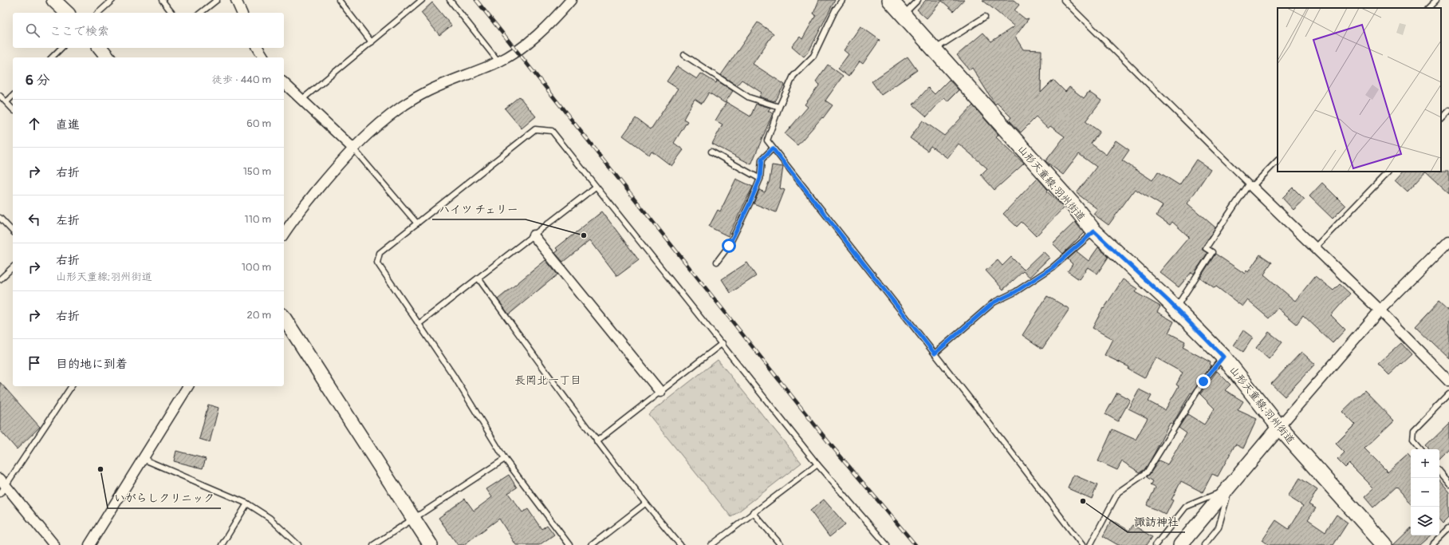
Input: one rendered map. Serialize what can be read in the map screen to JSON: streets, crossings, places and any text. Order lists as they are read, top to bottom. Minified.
{"streets":{"main road":["山形天童線;羽州街道"]},"districts":["長岡北一丁目"],"places":["ハイツ チェリー","いがらしクリニック","諏訪神社"],"page":{"search":"ここで検索","heading":["6 分","徒歩 · 440 m"],"list":[["直進","60 m"],["右折","150 m"],["左折","110 m"],["右折","山形天童線;羽州街道","100 m"],["右折","20 m"],"目的地に到着"],"map_buttons":["+","−"]}}
